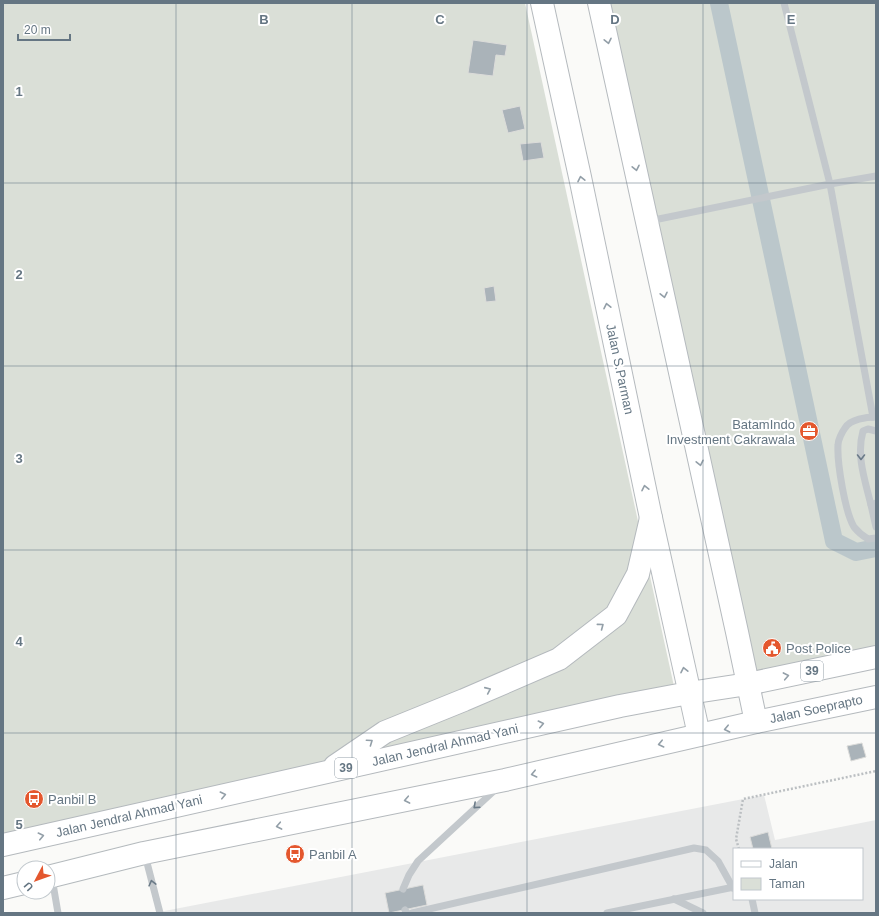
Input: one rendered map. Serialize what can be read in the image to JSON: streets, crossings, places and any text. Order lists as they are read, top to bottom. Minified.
{"streets":{"main road":["Jalan S.Parman","39","Jalan Soeprapto","Jalan Jendral Ahmad Yani"]},"crossings":[["Jalan S.Parman","Jalan Jendral Ahmad Yani"],["39","Jalan Jendral Ahmad Yani"]],"places":{"office":["BatamIndo Investment Cakrawala"],"public building":["Post Police"],"bus stop":["Panbil B","Panbil A"]},"legend":["Jalan","Taman"],"scale_bar":"20 m","north":"bottom left","grid":{"columns":["B","C","D","E"],"rows":["1","2","3","4","5"]}}
